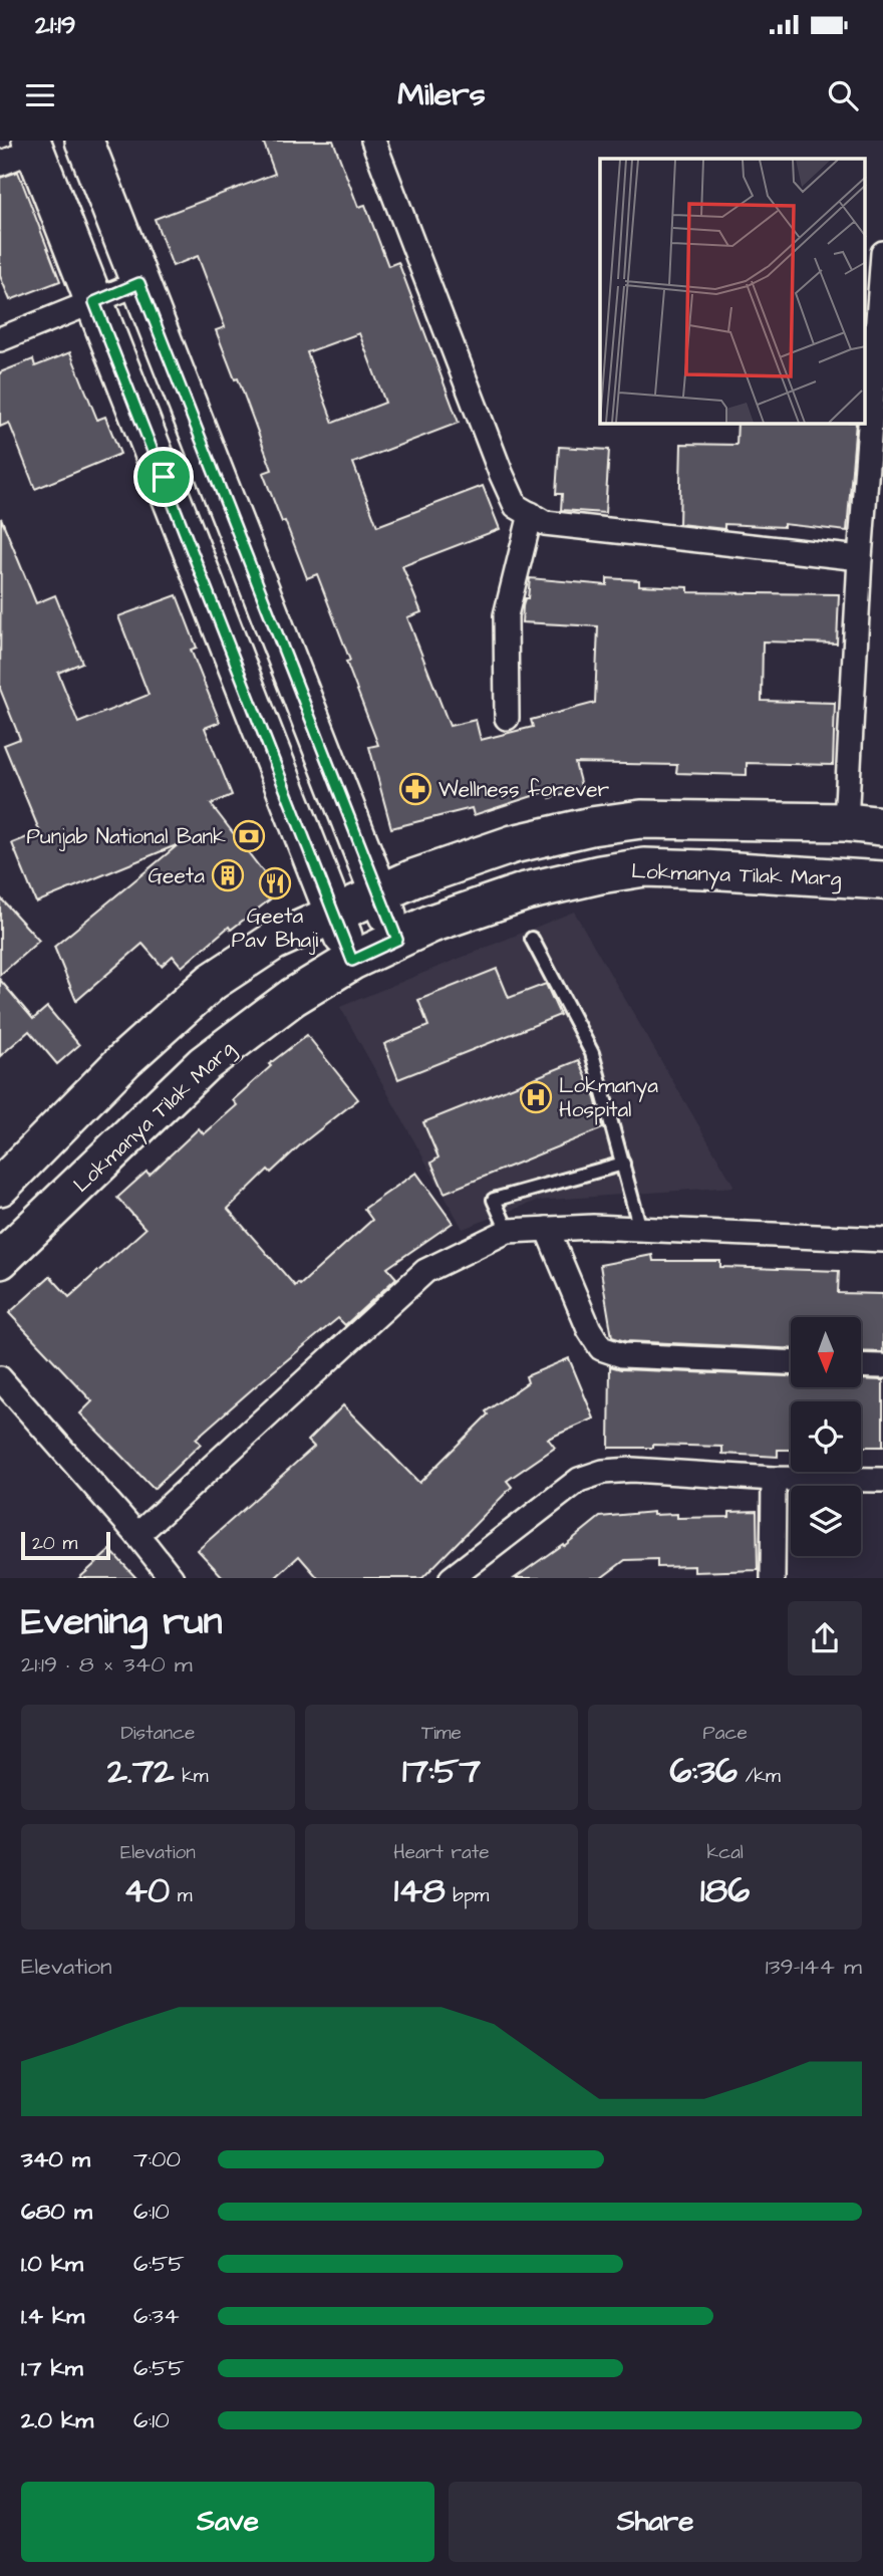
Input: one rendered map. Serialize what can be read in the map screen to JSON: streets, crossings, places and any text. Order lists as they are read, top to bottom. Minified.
{"streets":{"main road":["Lokmanya Tilak Marg"]},"places":{"pharmacy":["Wellness forever"],"bank":["Punjab National Bank"],"building":["Geeta"],"restaurant":["Geeta Pav Bhaji"],"hospital":["Lokmanya Hospital"]},"scale_bar":"20 m","north":"bottom","page":{"status":"21:19","header":"Milers","scale":"20 m","heading":["Evening run","21:19 · 8 × 340 m"],"stats":[["Distance","2.72 km"],["Time","17:57"],["Pace","6:36 /km"],["Elevation","40 m"],["Heart rate","148 bpm"],["kcal","186"]],"chart":["Elevation","139–144 m"],"list":[{"name":"340 m","note":"7:00"},{"name":"680 m","note":"6:10"},{"name":"1.0 km","note":"6:55"},{"name":"1.4 km","note":"6:34"},{"name":"1.7 km","note":"6:55"},{"name":"2.0 km","note":"6:10"}],"buttons":["Save","Share"]}}
